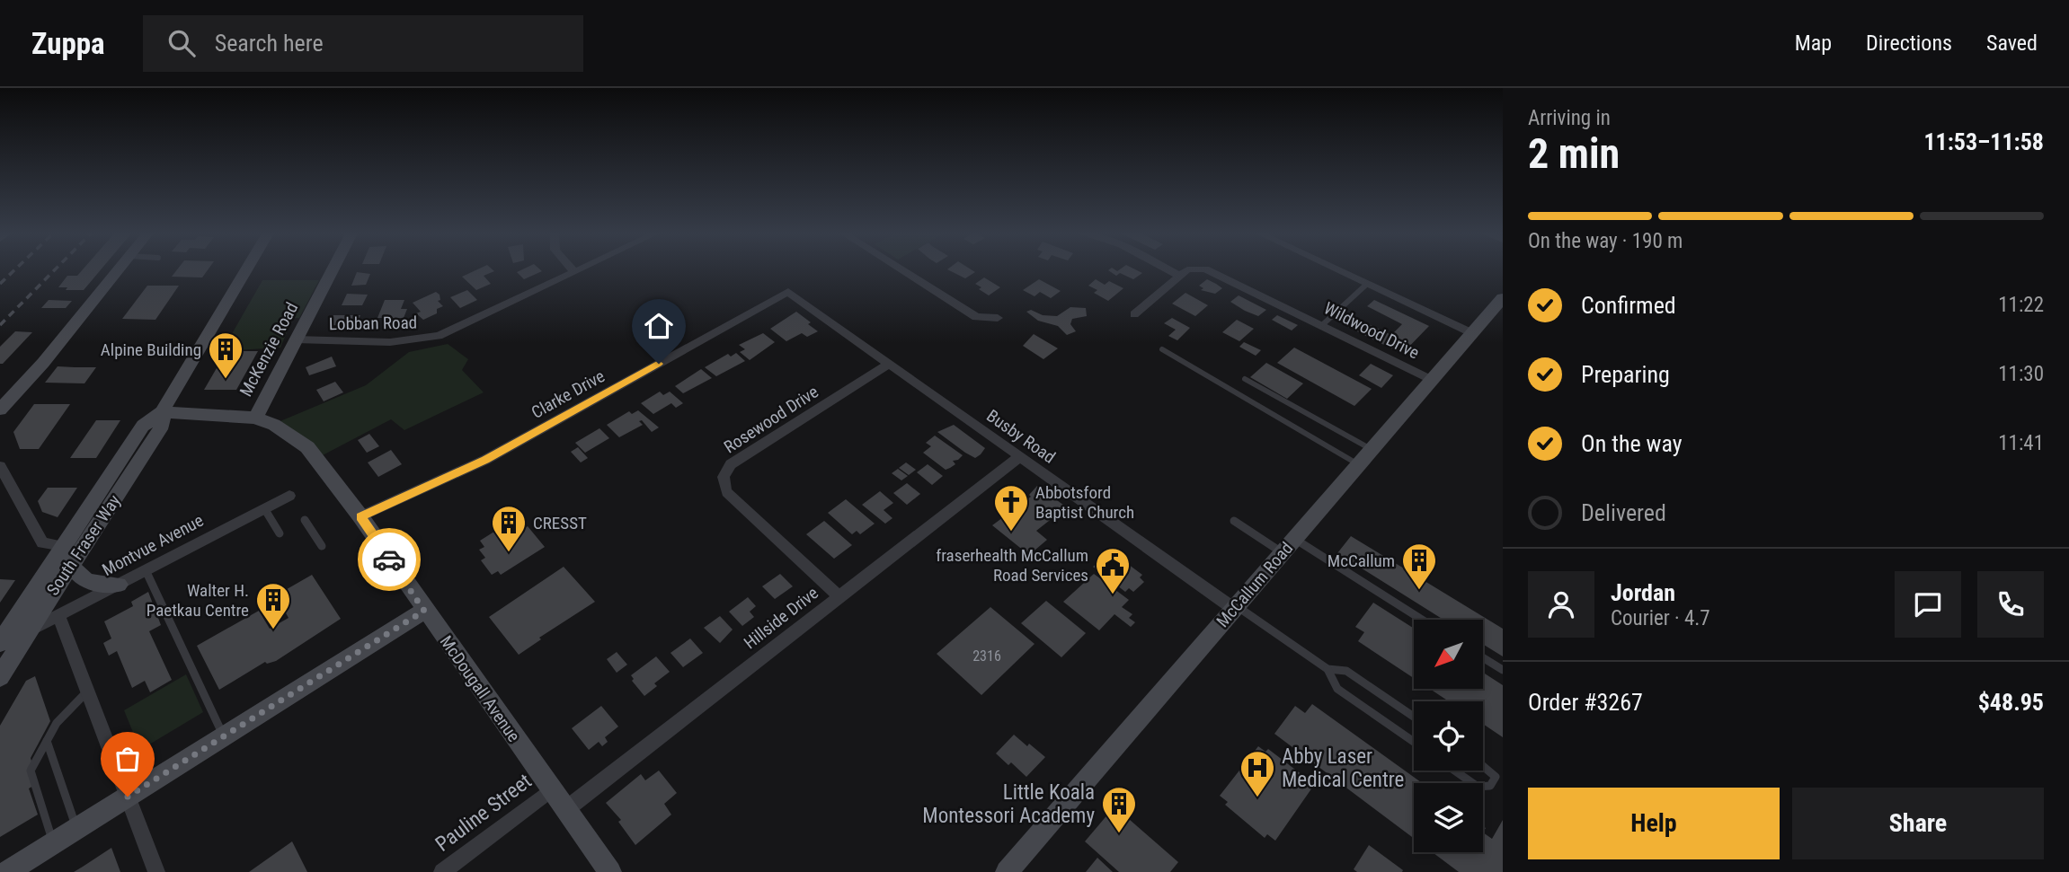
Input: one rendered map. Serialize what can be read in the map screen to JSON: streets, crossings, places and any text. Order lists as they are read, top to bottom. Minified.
{"streets":{"main road":["McKenzie Road","South Fraser Way","McCallum Road","McDougall Avenue"],"street":["Lobban Road","Wildwood Drive","Clarke Drive","Rosewood Drive","Busby Road","Montvue Avenue","Hillside Drive","Pauline Street"]},"crossings":[["Lobban Road","McKenzie Road"],["Wildwood Drive","McCallum Road"],["McKenzie Road","McDougall Avenue"],["Clarke Drive","Busby Road"],["Clarke Drive","McDougall Avenue"],["Rosewood Drive","Busby Road"],["Rosewood Drive","Hillside Drive"],["Busby Road","McCallum Road"],["Busby Road","Hillside Drive"],["South Fraser Way","Montvue Avenue"],["South Fraser Way","McDougall Avenue"],["Hillside Drive","McDougall Avenue"],["McDougall Avenue","Pauline Street"]],"places":{"building":["Alpine Building","CRESST","McCallum","Walter H. Paetkau Centre","Little Koala Montessori Academy"],"church":["Abbotsford Baptist Church"],"public building":["fraserhealth McCallum Road Services"],"hospital":["Abby Laser Medical Centre"]},"house_numbers":["2316"],"north":"bottom left","page":{"header":"Zuppa","search":"Search here","nav":["Map","Directions","Saved"],"heading":["2 min","Arriving in","11:53–11:58"],"panel":["Jordan","Courier · 4.7","Order #3267","$48.95"],"bar":"On the way · 190 m","list":[["Confirmed","11:22"],["Preparing","11:30"],["On the way","11:41"],"Delivered"],"buttons":["Help","Share"]}}
